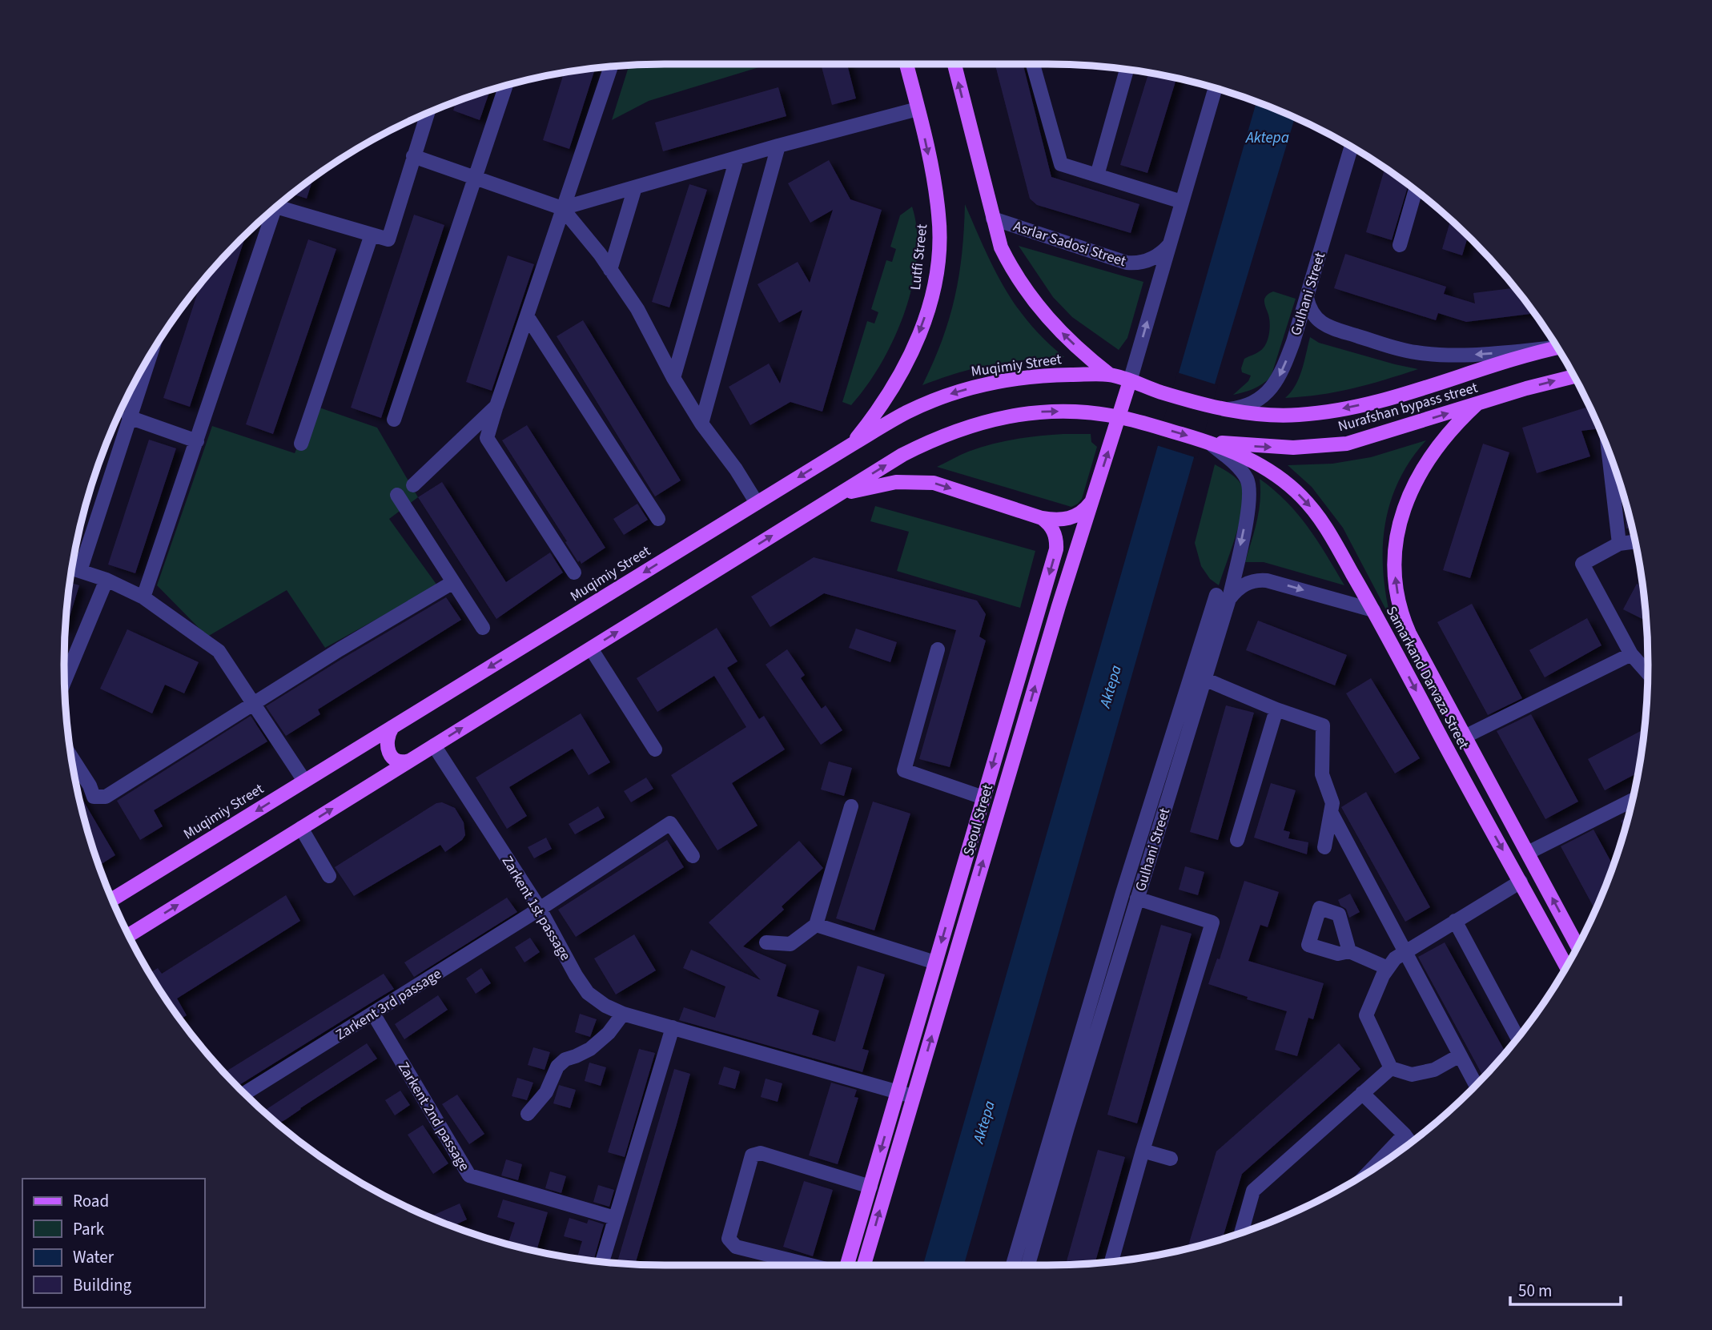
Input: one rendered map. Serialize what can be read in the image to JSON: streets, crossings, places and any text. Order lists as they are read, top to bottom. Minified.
{"streets":{"main road":["Lutfi Street","Muqimiy Street","Nurafshan bypass street","Samarkand Darvaza Street","Seoul Street"],"street":["Asrlar Sadosi Street","Gulhani Street","Zarkent 1st passage","Zarkent 3rd passage","Zarkent 2nd passage"]},"crossings":[["Asrlar Sadosi Street","Muqimiy Street"],["Asrlar Sadosi Street","Seoul Street"],["Lutfi Street","Muqimiy Street"],["Gulhani Street","Nurafshan bypass street"],["Gulhani Street","Samarkand Darvaza Street"],["Muqimiy Street","Nurafshan bypass street"],["Muqimiy Street","Seoul Street"],["Nurafshan bypass street","Samarkand Darvaza Street"],["Seoul Street","Zarkent 1st passage"],["Zarkent 1st passage","Zarkent 3rd passage"],["Zarkent 3rd passage","Zarkent 2nd passage"]],"water":["Aktepa"],"legend":["Road","Park","Water","Building"],"scale_bar":"50 m"}
